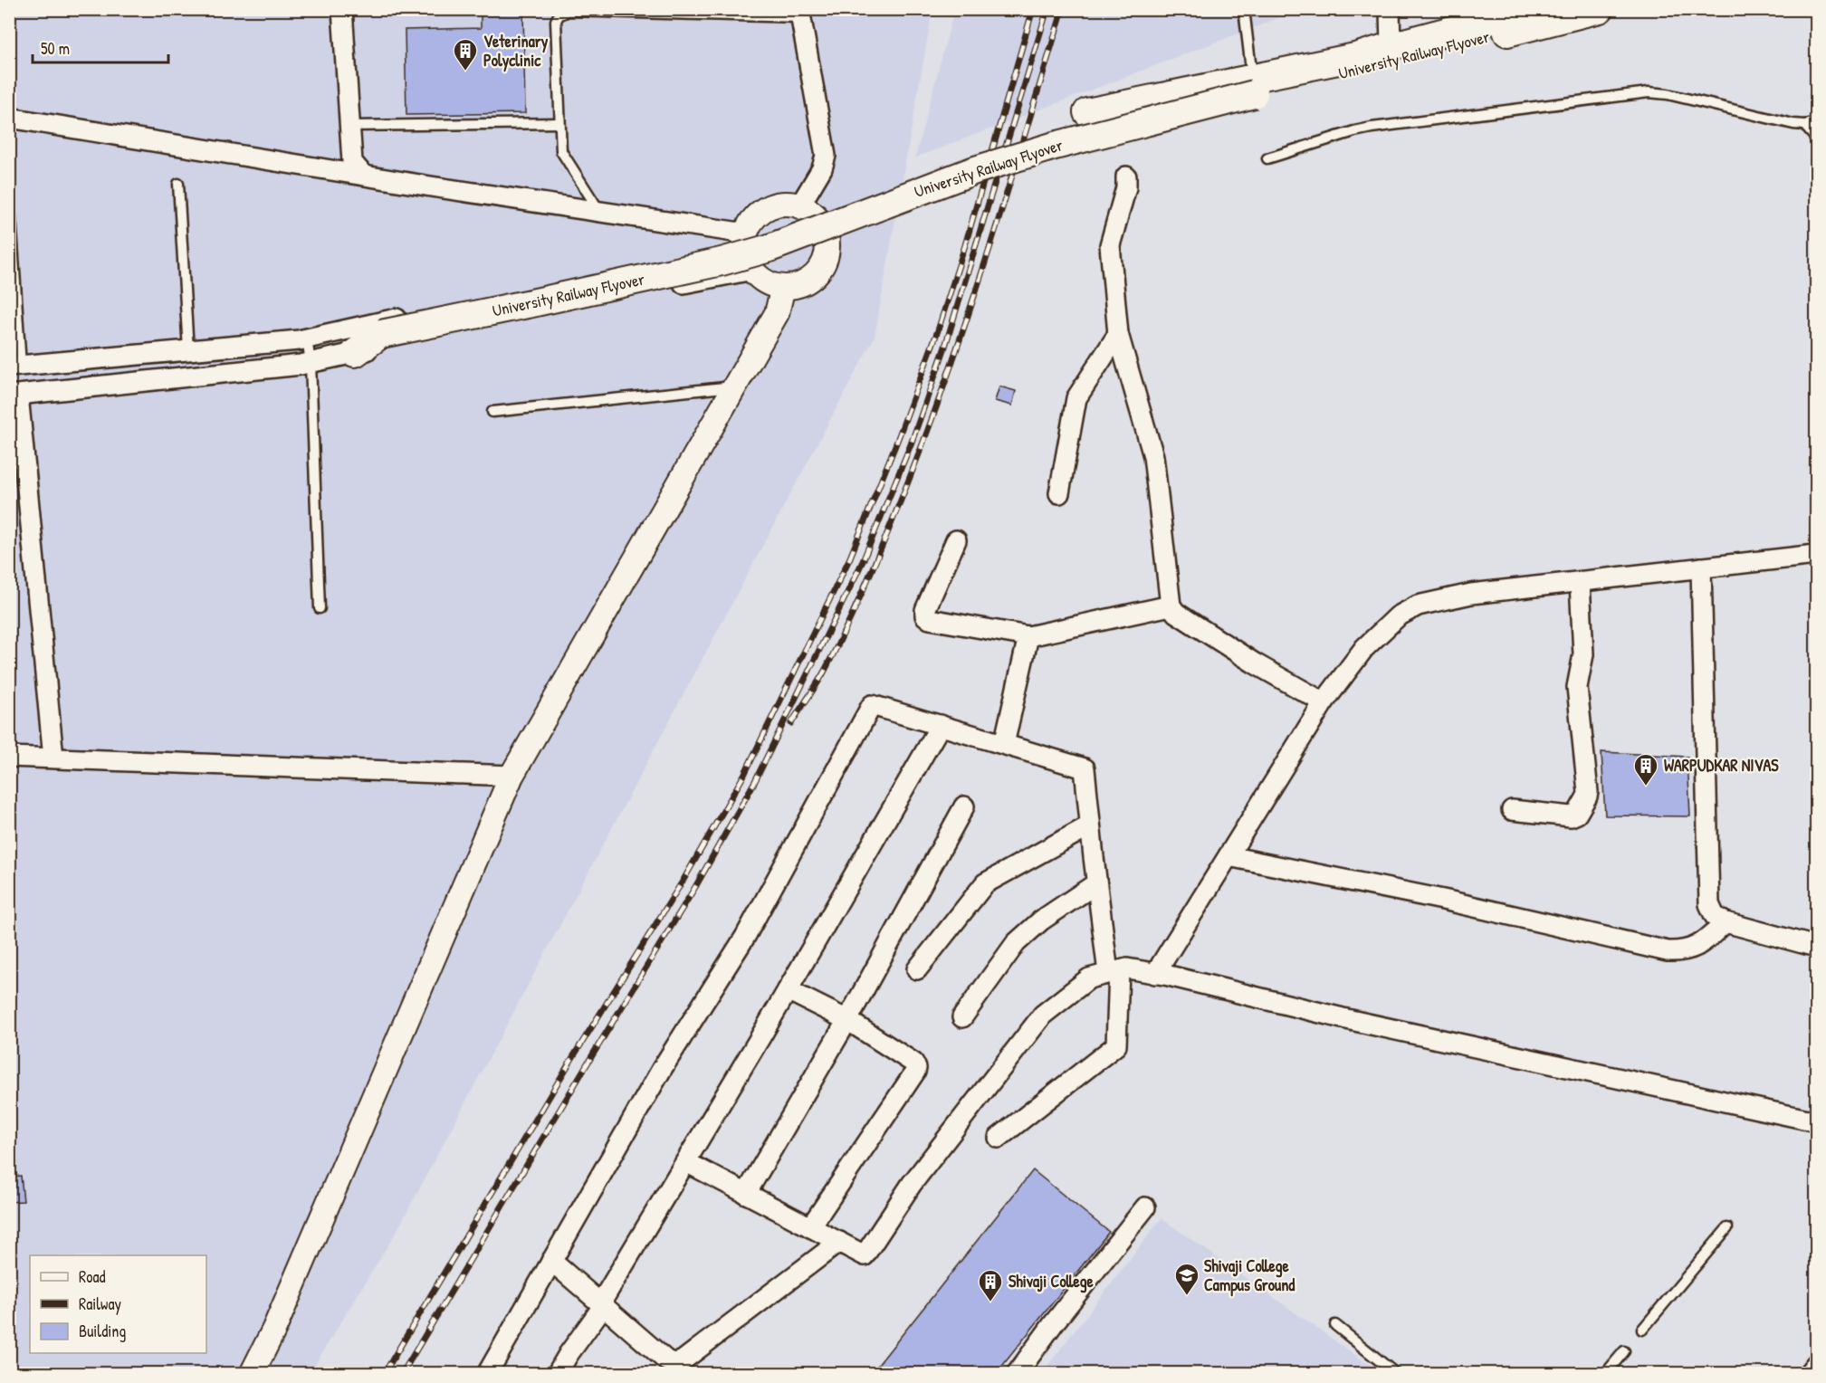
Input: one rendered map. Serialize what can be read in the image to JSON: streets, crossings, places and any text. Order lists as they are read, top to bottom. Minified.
{"streets":{"main road":["University Railway Flyover"]},"places":{"building":["Veterinary Polyclinic","WARPUDKAR NIVAS","Shivaji College"],"school or university":["Shivaji College Campus Ground"]},"legend":["Road","Railway","Building"],"scale_bar":"50 m"}
